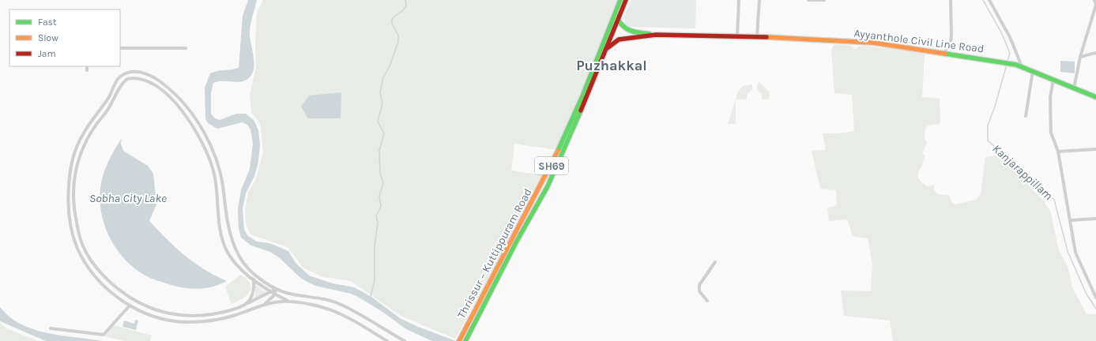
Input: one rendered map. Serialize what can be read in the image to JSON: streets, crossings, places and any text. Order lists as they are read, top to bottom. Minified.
{"streets":{"main road":["Ayyanthole Civil Line Road","SH69","Thrissur – Kuttippuram Road"]},"crossings":[["Ayyanthole Civil Line Road","Thrissur – Kuttippuram Road"]],"districts":["Puzhakkal"],"water":["Kanjarappillam","Sobha City Lake"],"legend":["Fast","Slow","Jam"]}
